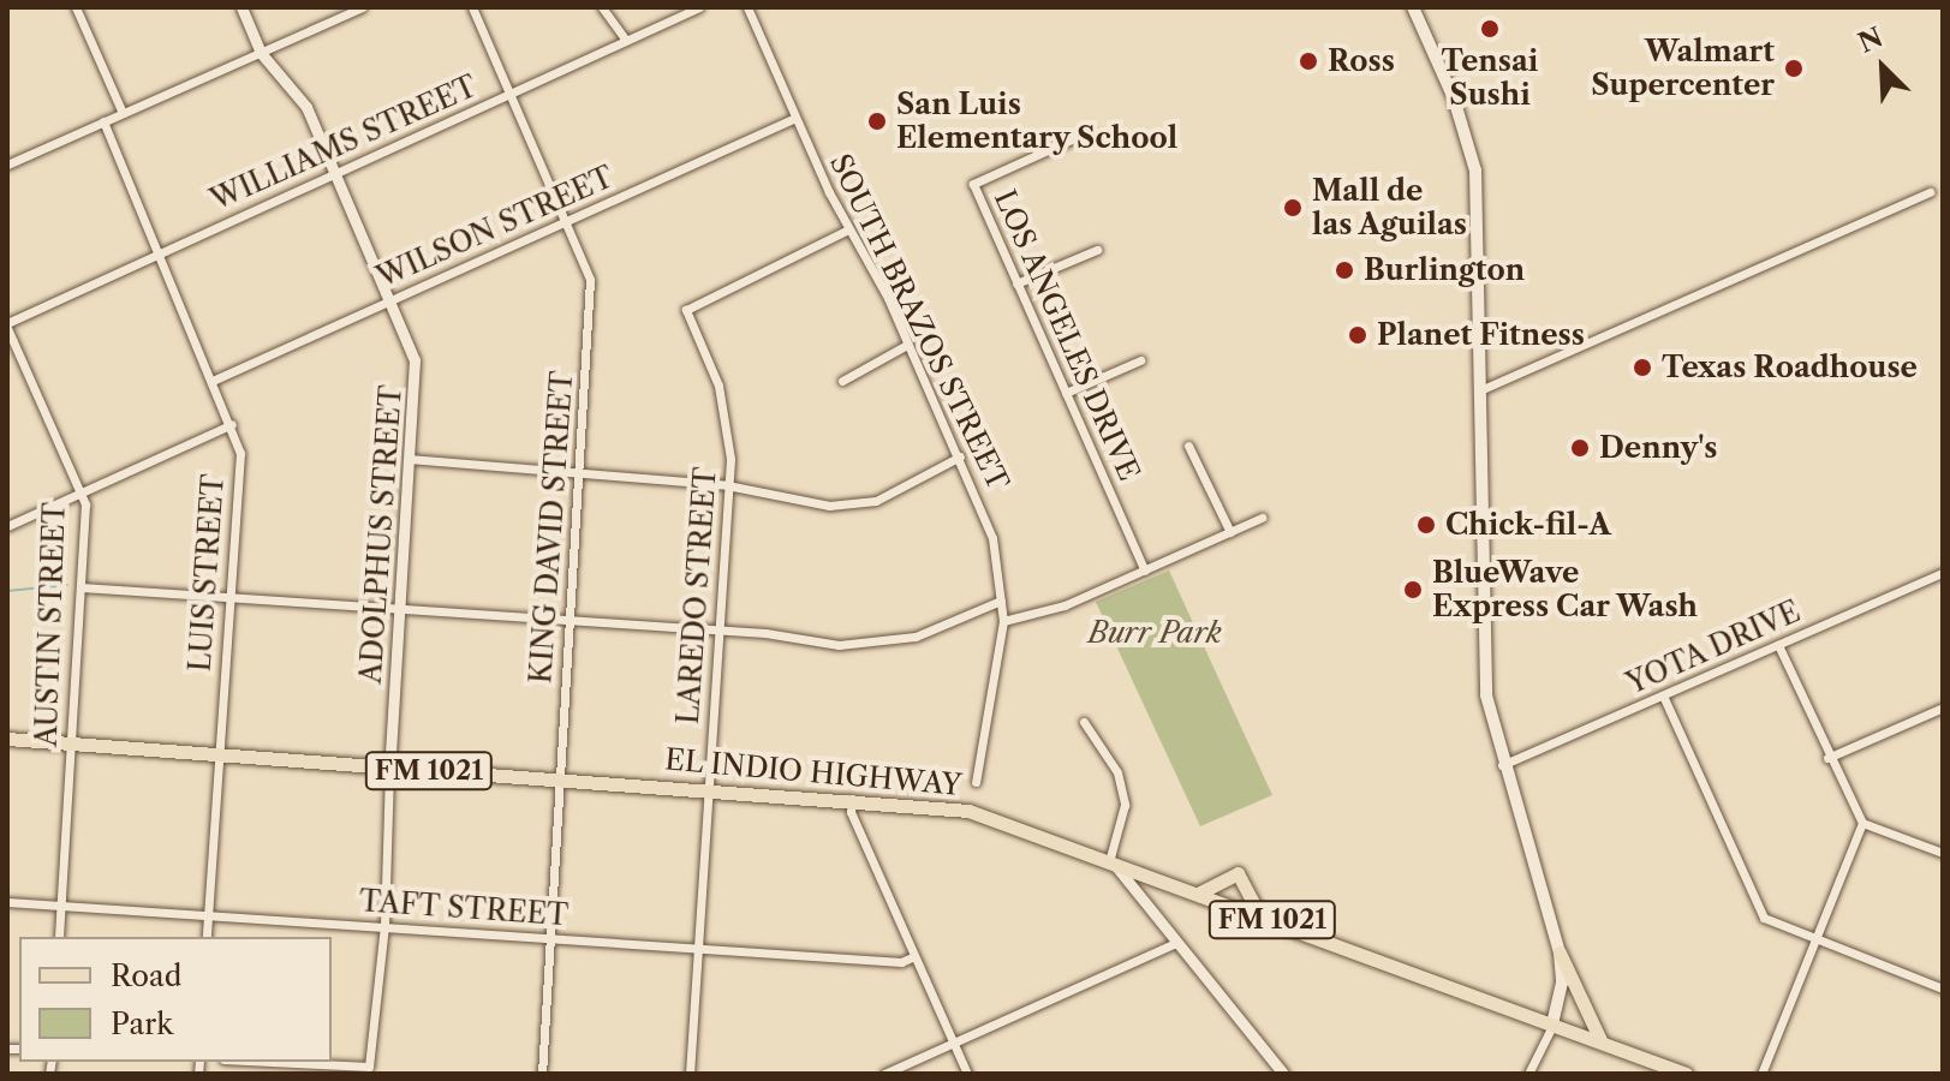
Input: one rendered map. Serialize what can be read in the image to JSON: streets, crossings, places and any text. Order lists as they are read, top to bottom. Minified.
{"streets":{"main road":["FM 1021","EL INDIO HIGHWAY"],"street":["WILLIAMS STREET","WILSON STREET","SOUTH BRAZOS STREET","LOS ANGELES DRIVE","KING DAVID STREET","ADOLPHUS STREET","LUIS STREET","LAREDO STREET","AUSTIN STREET","YOTA DRIVE","TAFT STREET"]},"crossings":[["WILLIAMS STREET","KING DAVID STREET"],["WILLIAMS STREET","ADOLPHUS STREET"],["WILLIAMS STREET","LUIS STREET"],["WILLIAMS STREET","AUSTIN STREET"],["WILSON STREET","SOUTH BRAZOS STREET"],["WILSON STREET","KING DAVID STREET"],["WILSON STREET","ADOLPHUS STREET"],["WILSON STREET","LUIS STREET"],["SOUTH BRAZOS STREET","LAREDO STREET"],["KING DAVID STREET","EL INDIO HIGHWAY"],["KING DAVID STREET","TAFT STREET"],["ADOLPHUS STREET","EL INDIO HIGHWAY"],["ADOLPHUS STREET","TAFT STREET"],["LUIS STREET","EL INDIO HIGHWAY"],["LUIS STREET","TAFT STREET"],["LAREDO STREET","EL INDIO HIGHWAY"],["LAREDO STREET","TAFT STREET"],["AUSTIN STREET","EL INDIO HIGHWAY"],["AUSTIN STREET","TAFT STREET"]],"parks":["Burr Park"],"places":["Tensai Sushi","Ross","Walmart Supercenter","San Luis Elementary School","Mall de las Aguilas","Burlington","Planet Fitness","Texas Roadhouse","Denny's","Chick-fil-A","BlueWave Express Car Wash"],"legend":["Road","Park"],"north":"top left"}
